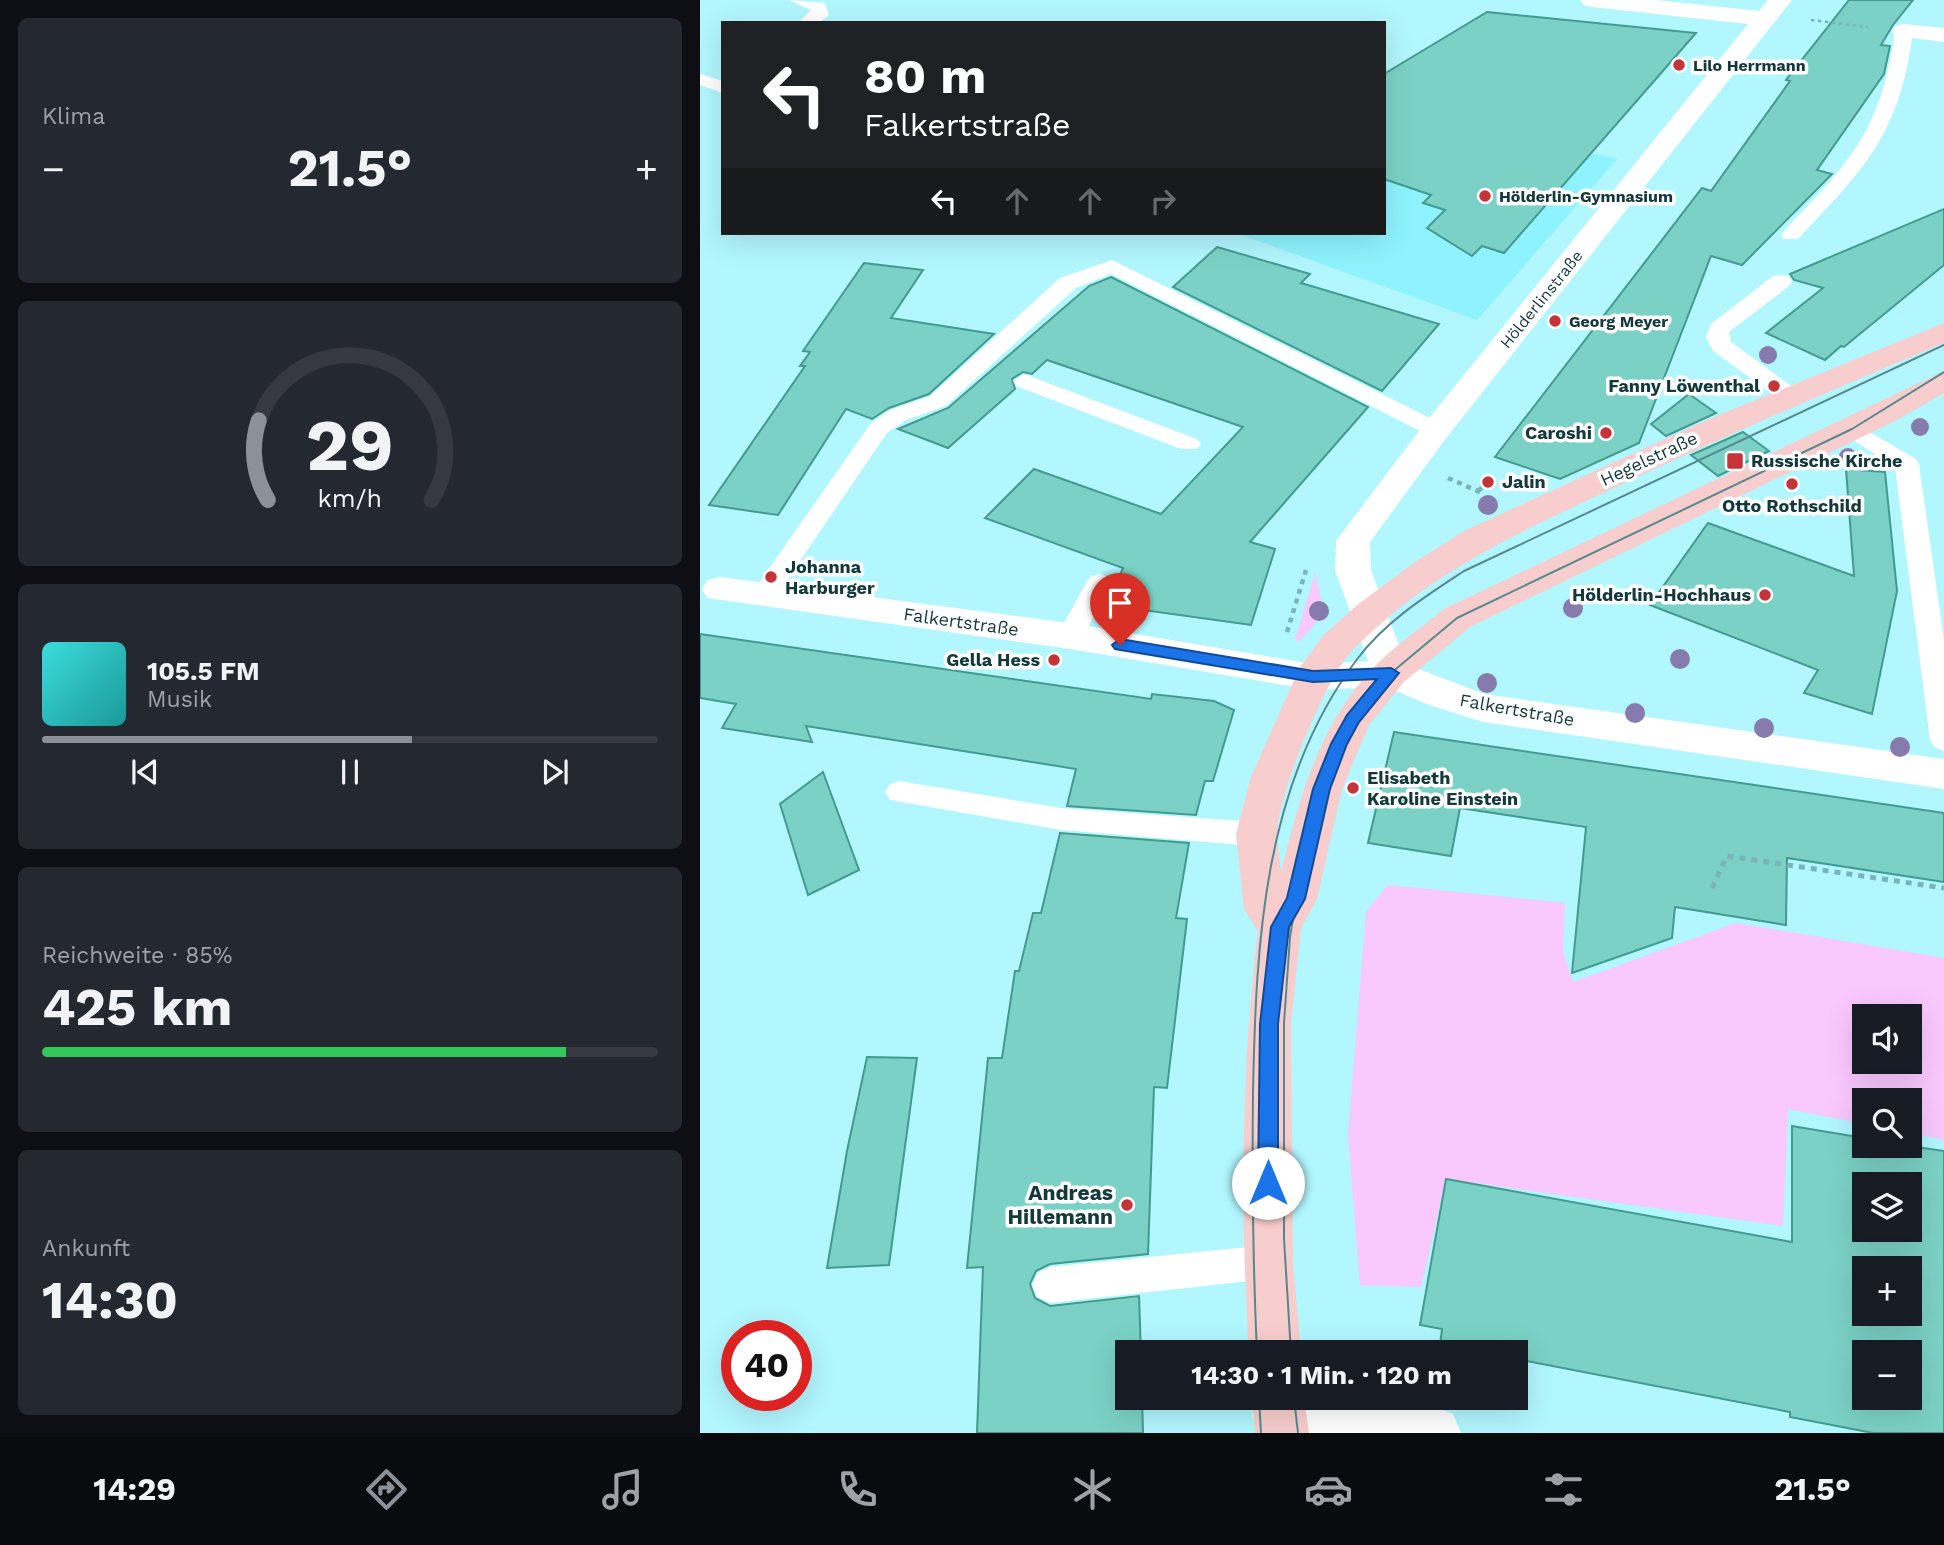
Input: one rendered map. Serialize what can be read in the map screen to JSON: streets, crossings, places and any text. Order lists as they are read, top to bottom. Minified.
{"streets":{"street":["Hölderlinstraße","Hegelstraße","Falkertstraße"]},"crossings":[["Hölderlinstraße","Hegelstraße"],["Hölderlinstraße","Falkertstraße"]],"places":{"other":["Lilo Herrmann","Hölderlin-Gymnasium","Georg Meyer","Fanny Löwenthal","Caroshi","Jalin","Otto Rothschild","Johanna Harburger","Hölderlin-Hochhaus","Gella Hess","Elisabeth Karoline Einstein","Andreas Hillemann"],"transit":["Russische Kirche"]},"page":{"tile":["Klima",["Reichweite · 85%","425 km"],["Ankunft","14:30"]],"turn":["80 m","Falkertstraße"],"heat":["−","21.5°","+"],"song":["105.5 FM","Musik"],"map_buttons":["+","−"],"limit":"40","trip":"14:30 · 1 Min. · 120 m","tabs":["14:29","21.5°"],"gauge":["29","km/h"]}}
